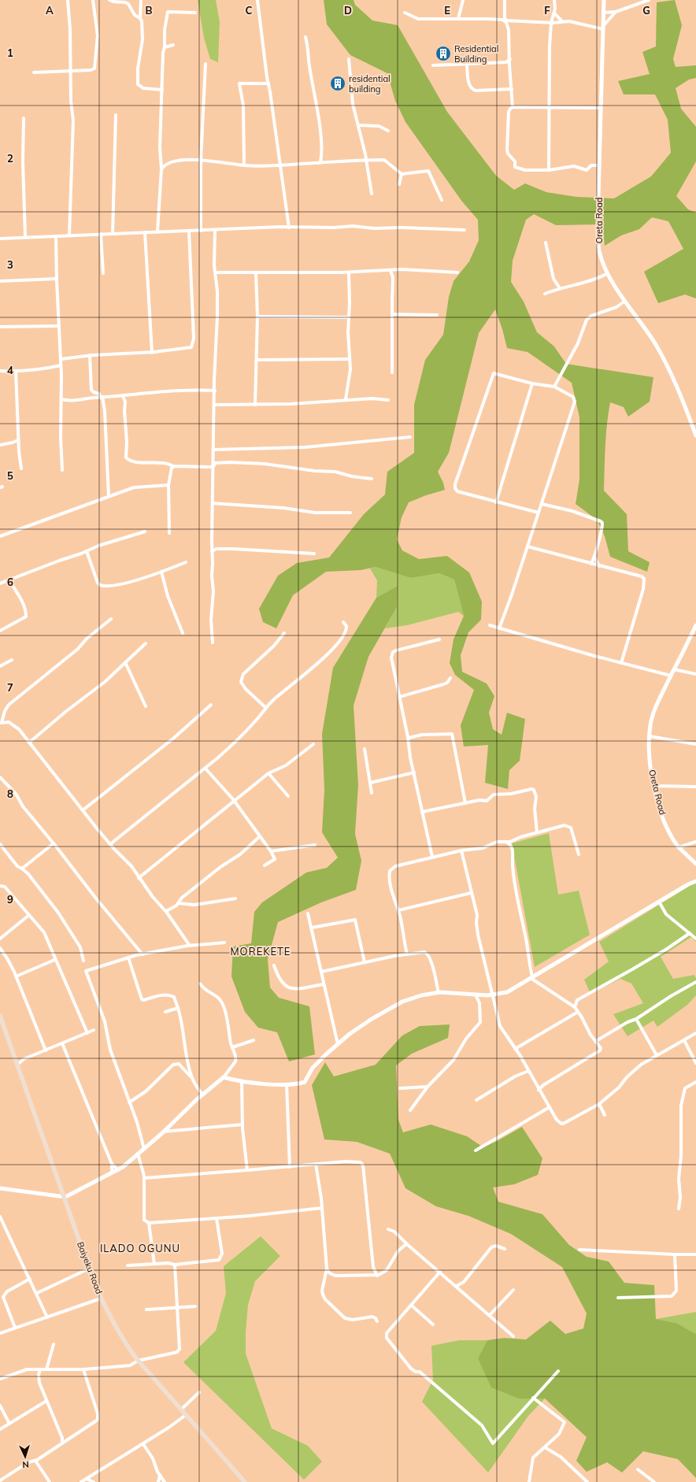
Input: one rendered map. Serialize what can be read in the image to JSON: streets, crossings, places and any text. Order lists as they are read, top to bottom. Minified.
{"streets":{"main road":["Baiyeku Road"],"street":["Oreta Road"]},"districts":["MOREKETE","ILADO OGUNU"],"places":{"building":["Residential Building","residential building"]},"north":"bottom","grid":{"columns":["A","B","C","D","E","F","G"],"rows":["1","2","3","4","5","6","7","8","9"]}}
